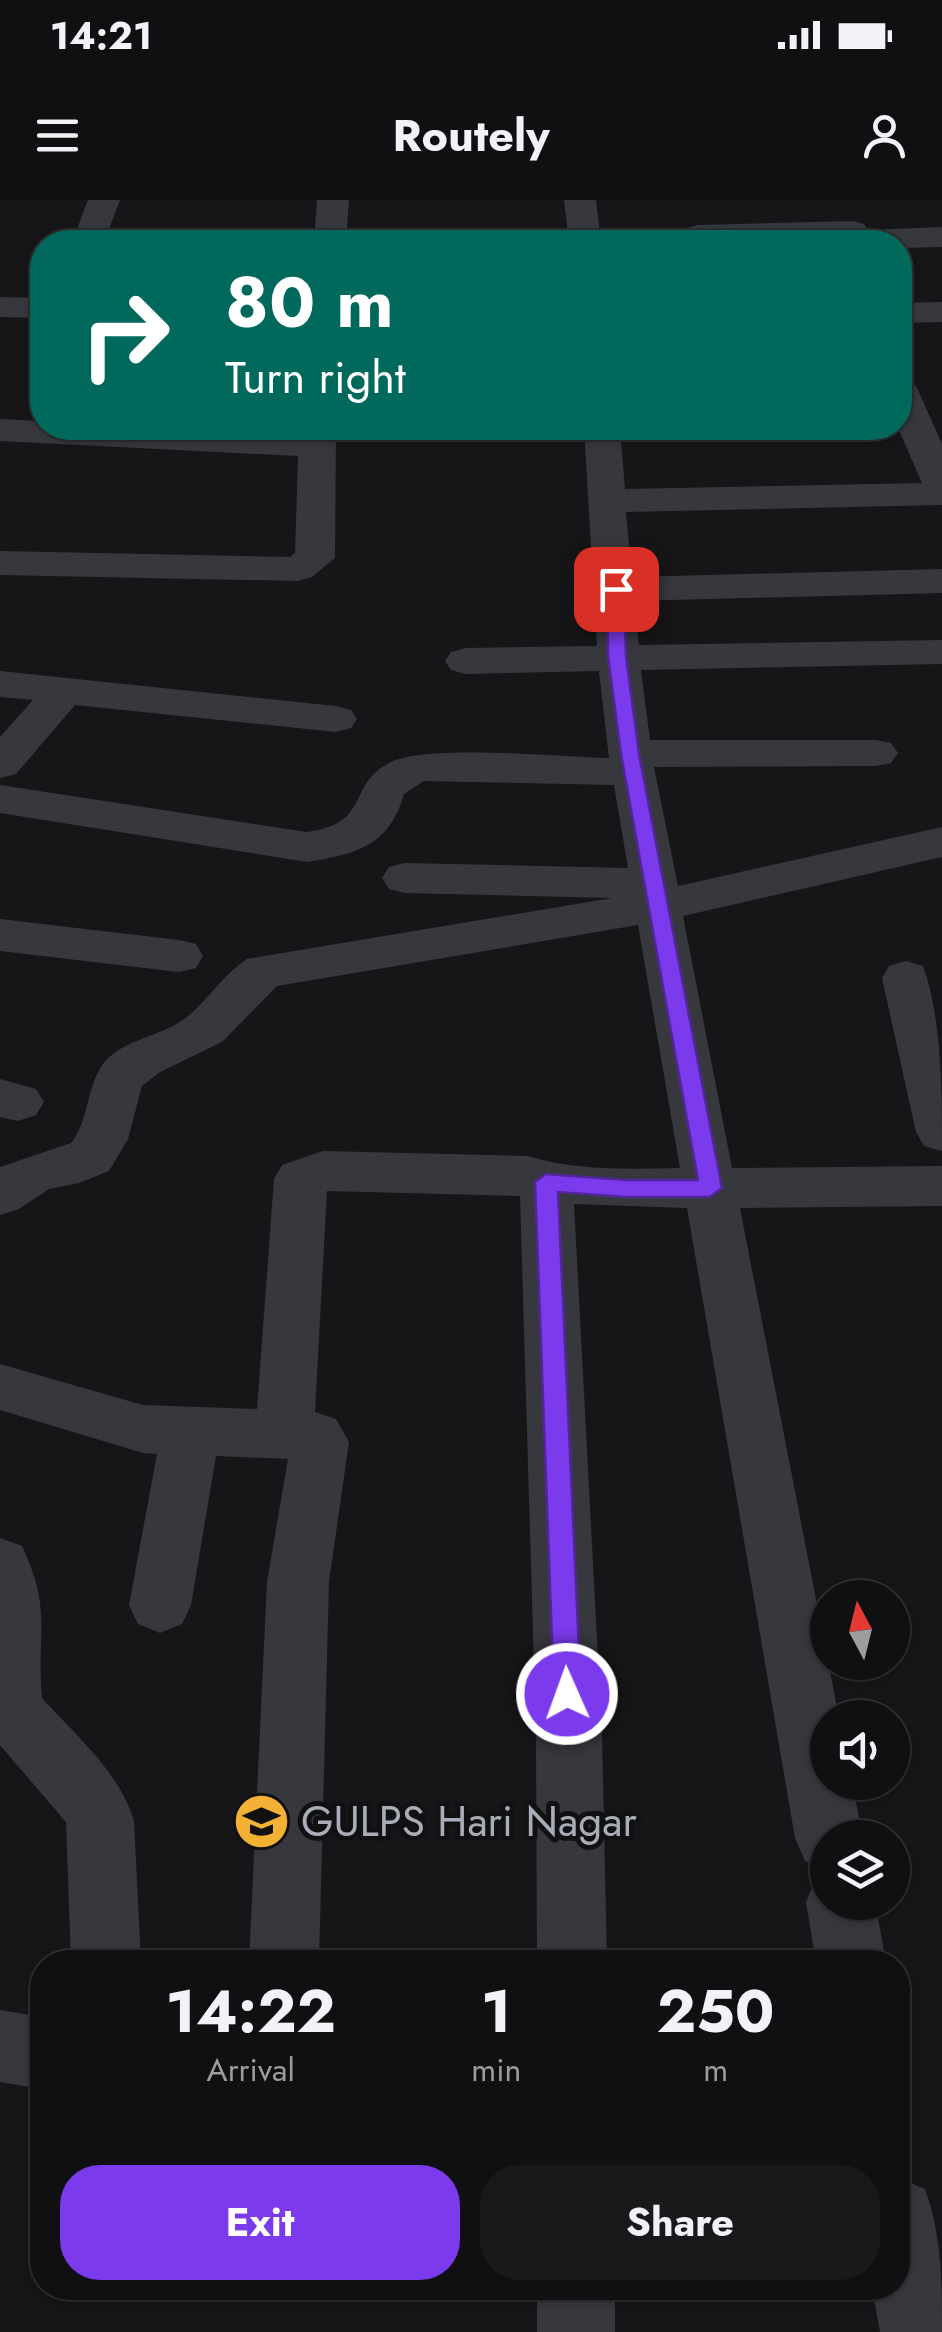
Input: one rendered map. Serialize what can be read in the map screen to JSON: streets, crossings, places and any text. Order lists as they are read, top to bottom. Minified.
{"places":{"school or university":["GULPS Hari Nagar"]},"north":"top","page":{"status":"14:21","header":"Routely","turn":["80 m","Turn right"],"eta":["14:22","Arrival","1","min","250","m"],"buttons":["Exit","Share"]}}
